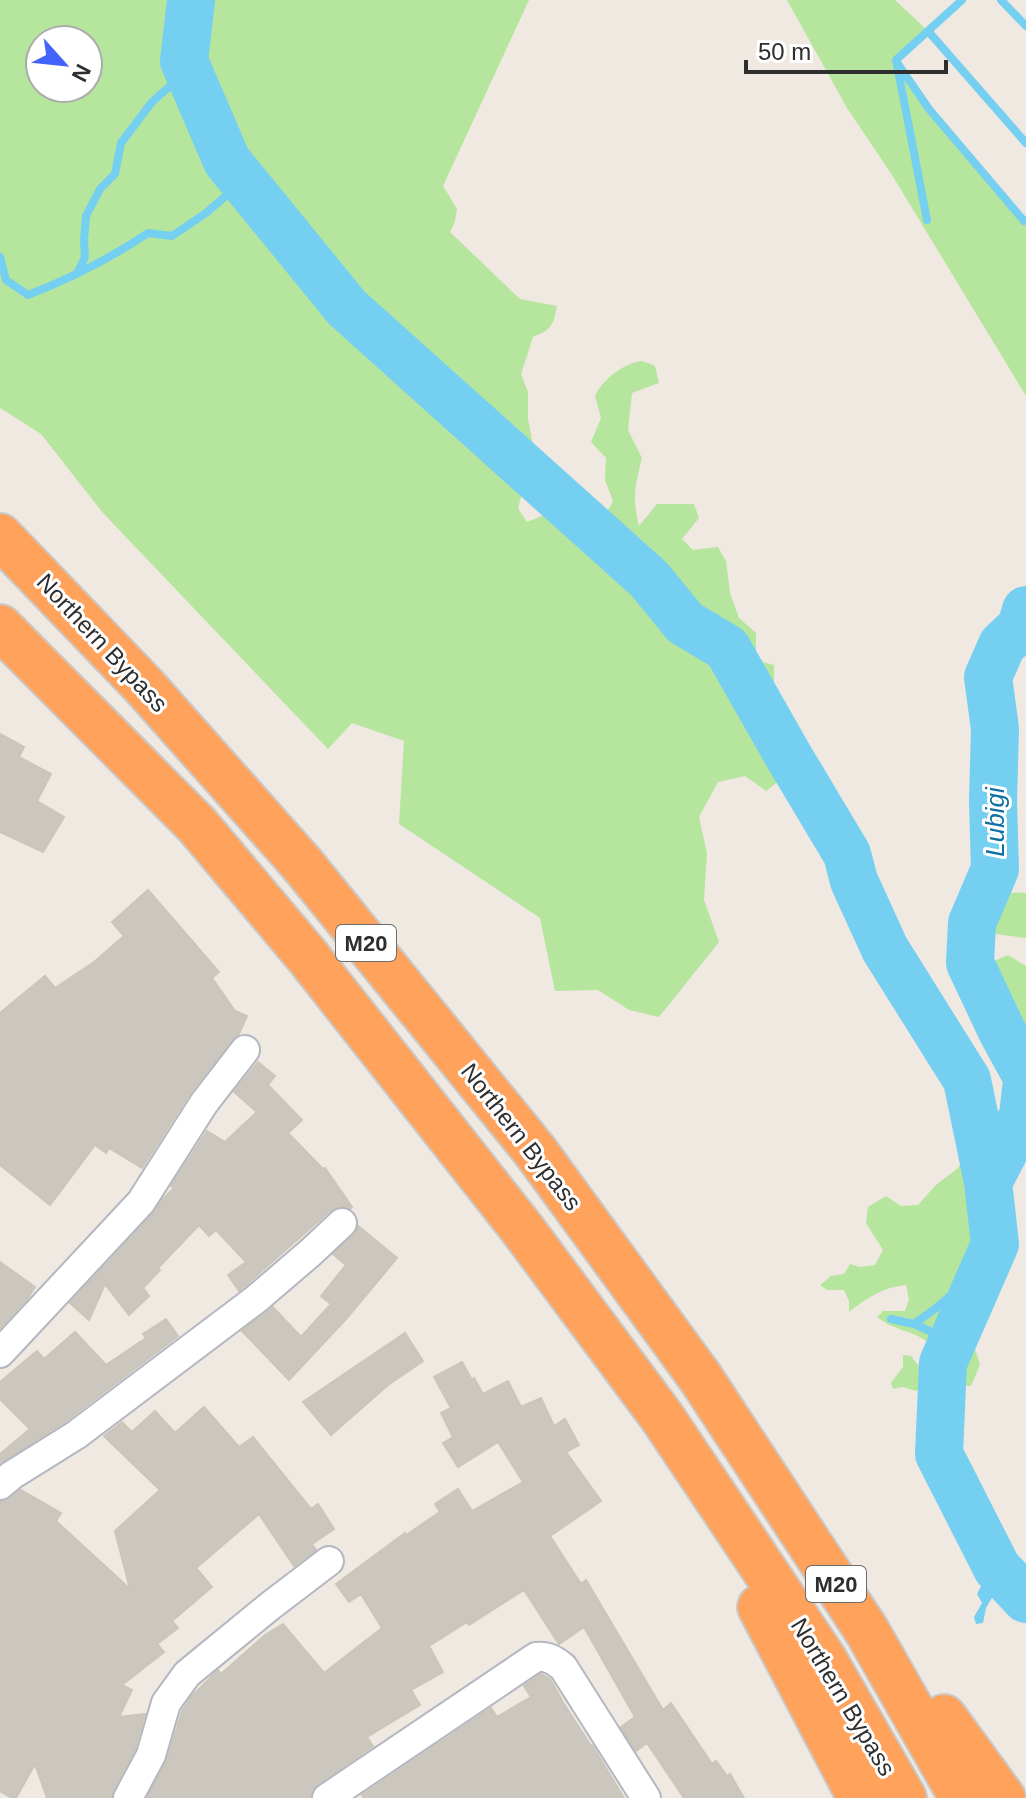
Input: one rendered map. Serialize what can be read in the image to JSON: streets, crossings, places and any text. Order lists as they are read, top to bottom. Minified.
{"streets":{"highway":["Northern Bypass","M20"]},"water":["Lubigi"],"scale_bar":"50 m","north":"bottom right"}
